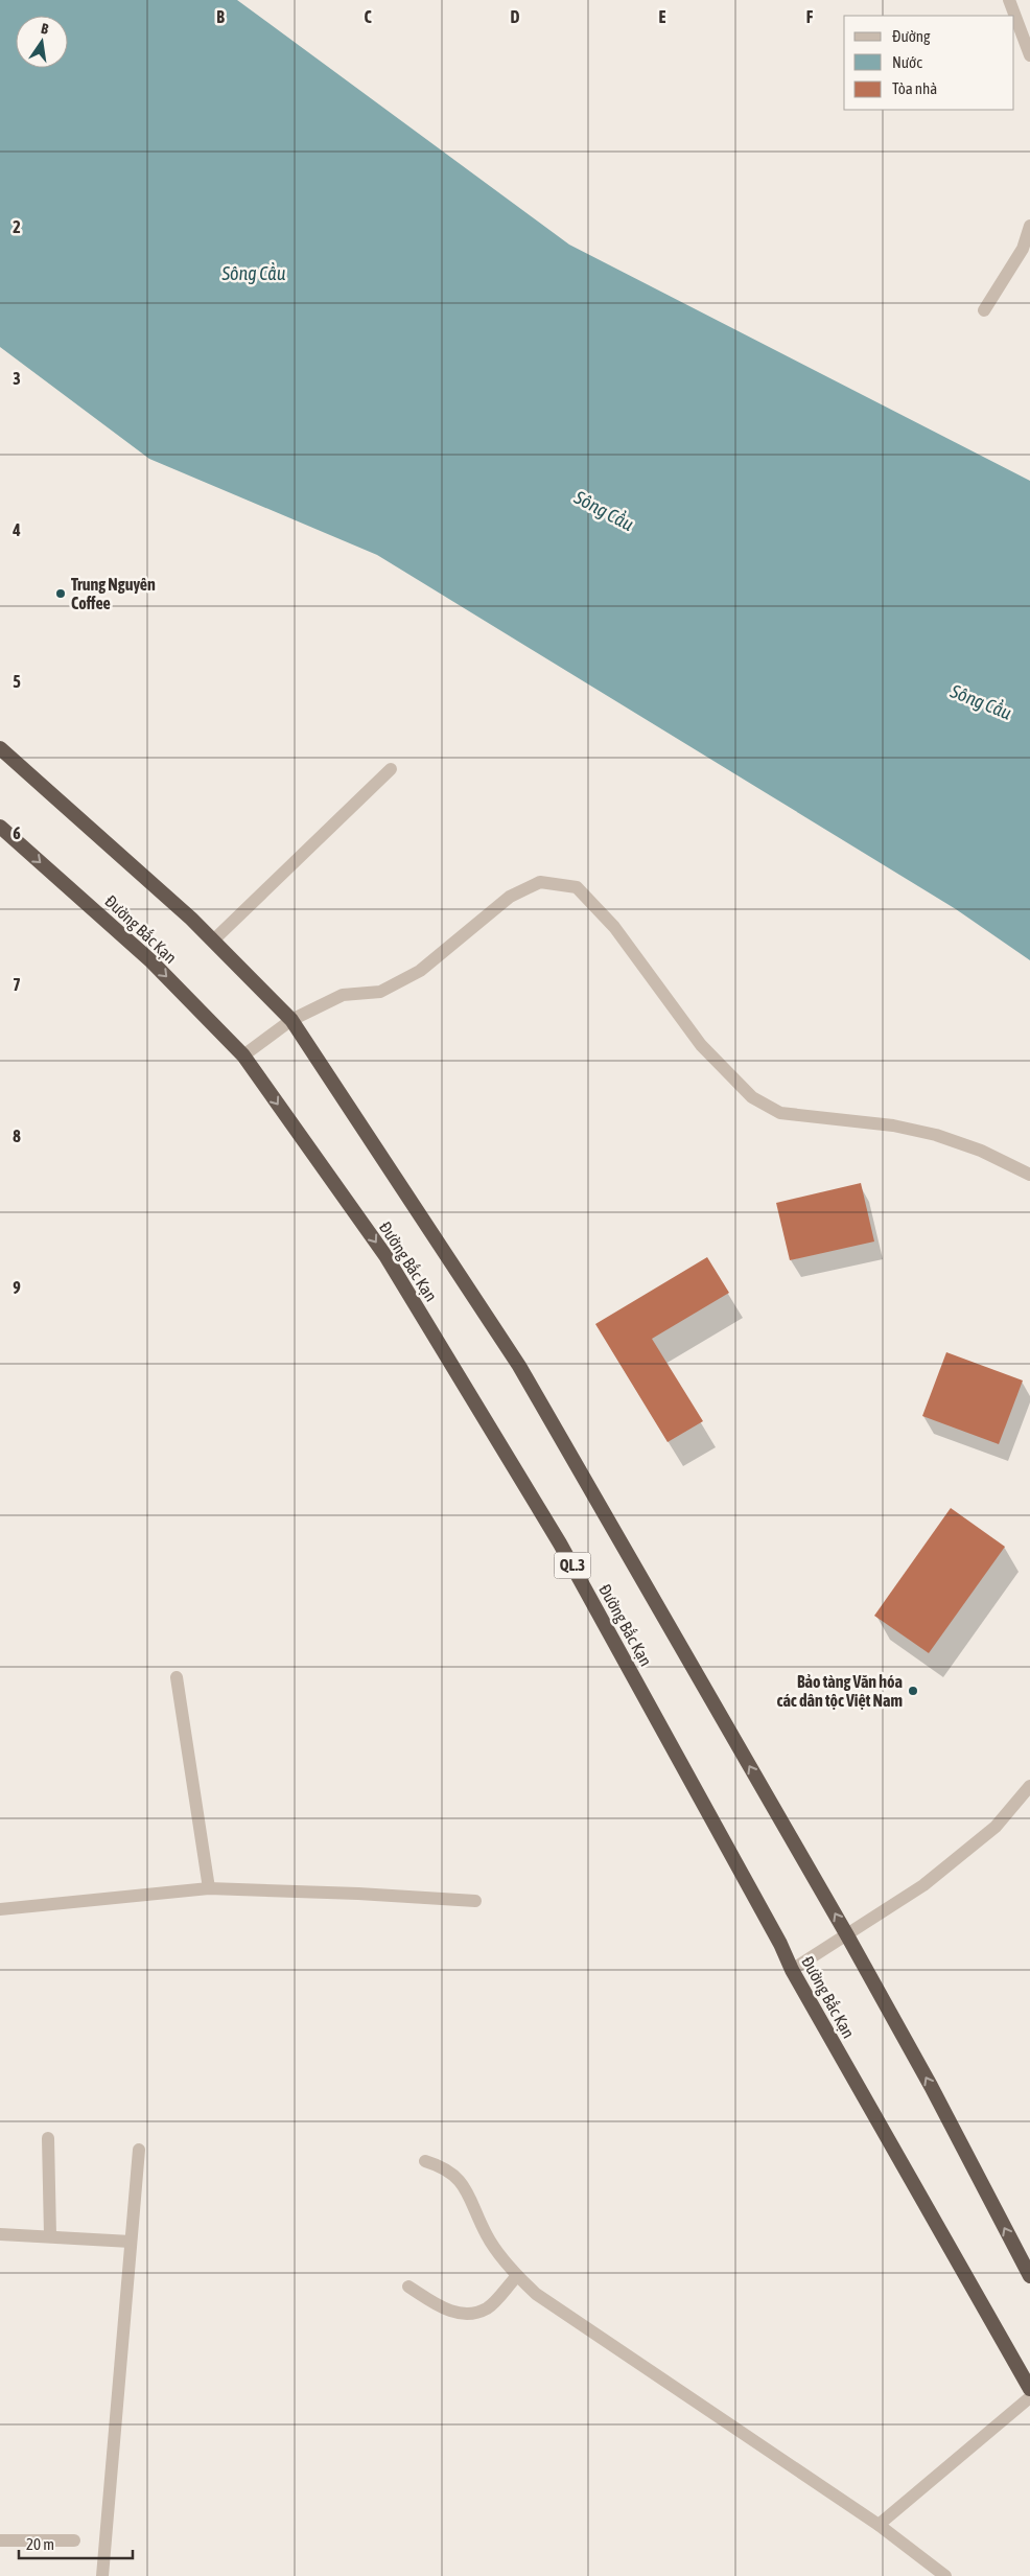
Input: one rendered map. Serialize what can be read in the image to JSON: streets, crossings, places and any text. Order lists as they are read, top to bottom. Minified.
{"streets":{"highway":["Đường Bắc Kạn","QL.3"]},"water":["Sông Cầu"],"places":["Trung Nguyên Coffee","Bảo tàng Văn hóa các dân tộc Việt Nam"],"legend":["Đường","Nước","Tòa nhà"],"scale_bar":"20 m","north":"top","grid":{"columns":["B","C","D","E","F"],"rows":["2","3","4","5","6","7","8","9"]}}
